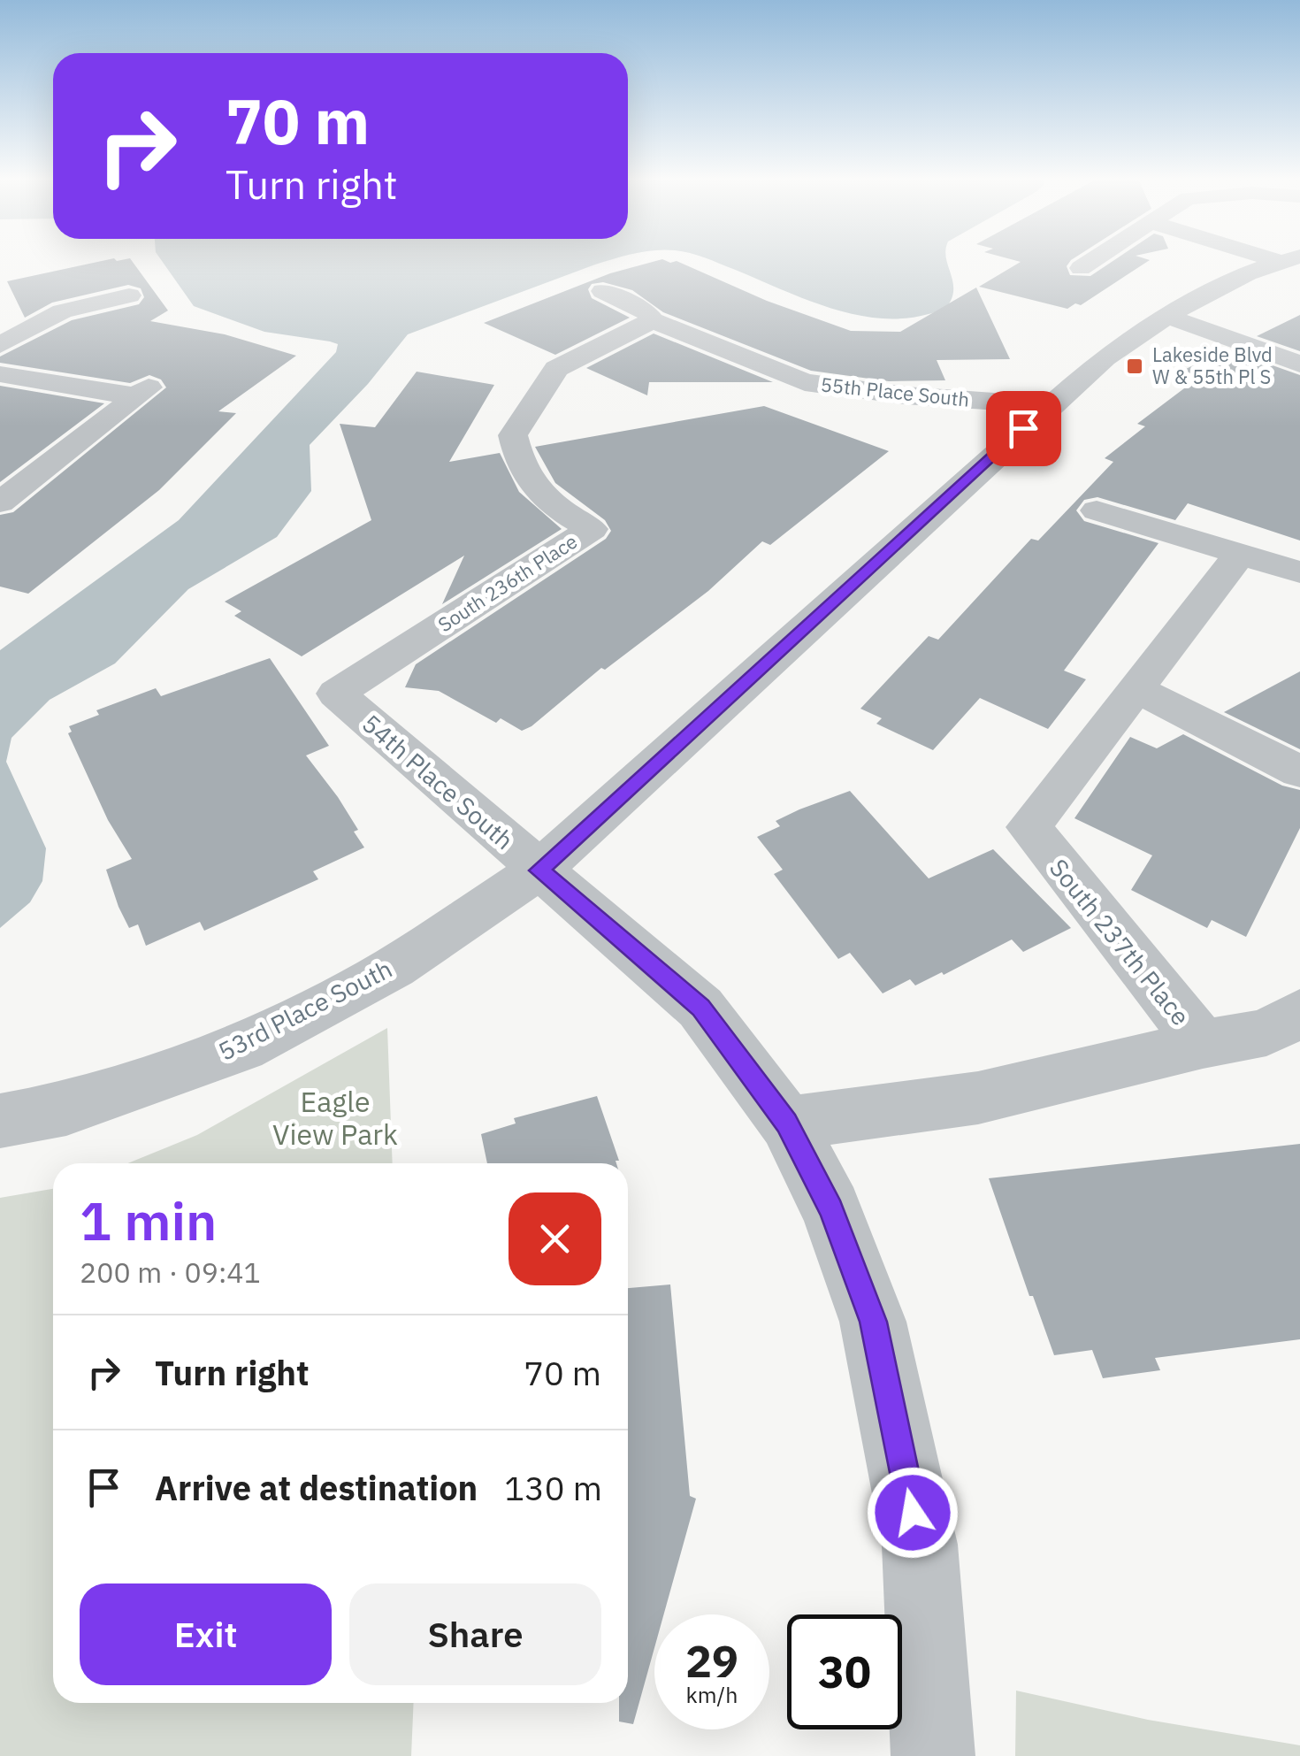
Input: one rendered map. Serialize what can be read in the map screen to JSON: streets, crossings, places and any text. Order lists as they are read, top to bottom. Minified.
{"streets":{"street":["55th Place South","South 236th Place","54th Place South","South 237th Place","53rd Place South"]},"crossings":[["55th Place South","South 236th Place"],["55th Place South","53rd Place South"],["South 236th Place","54th Place South"],["54th Place South","53rd Place South"]],"parks":["Eagle View Park"],"places":{"transit":["Lakeside Blvd W & 55th Pl S"]},"page":{"turn":["70 m","Turn right"],"heading":["1 min","200 m · 09:41"],"list":[{"name":"Turn right","value":"70 m"},{"name":"Arrive at destination","value":"130 m"}],"buttons":["Exit","Share"],"speed":"29 km/h","limit":"30"}}
